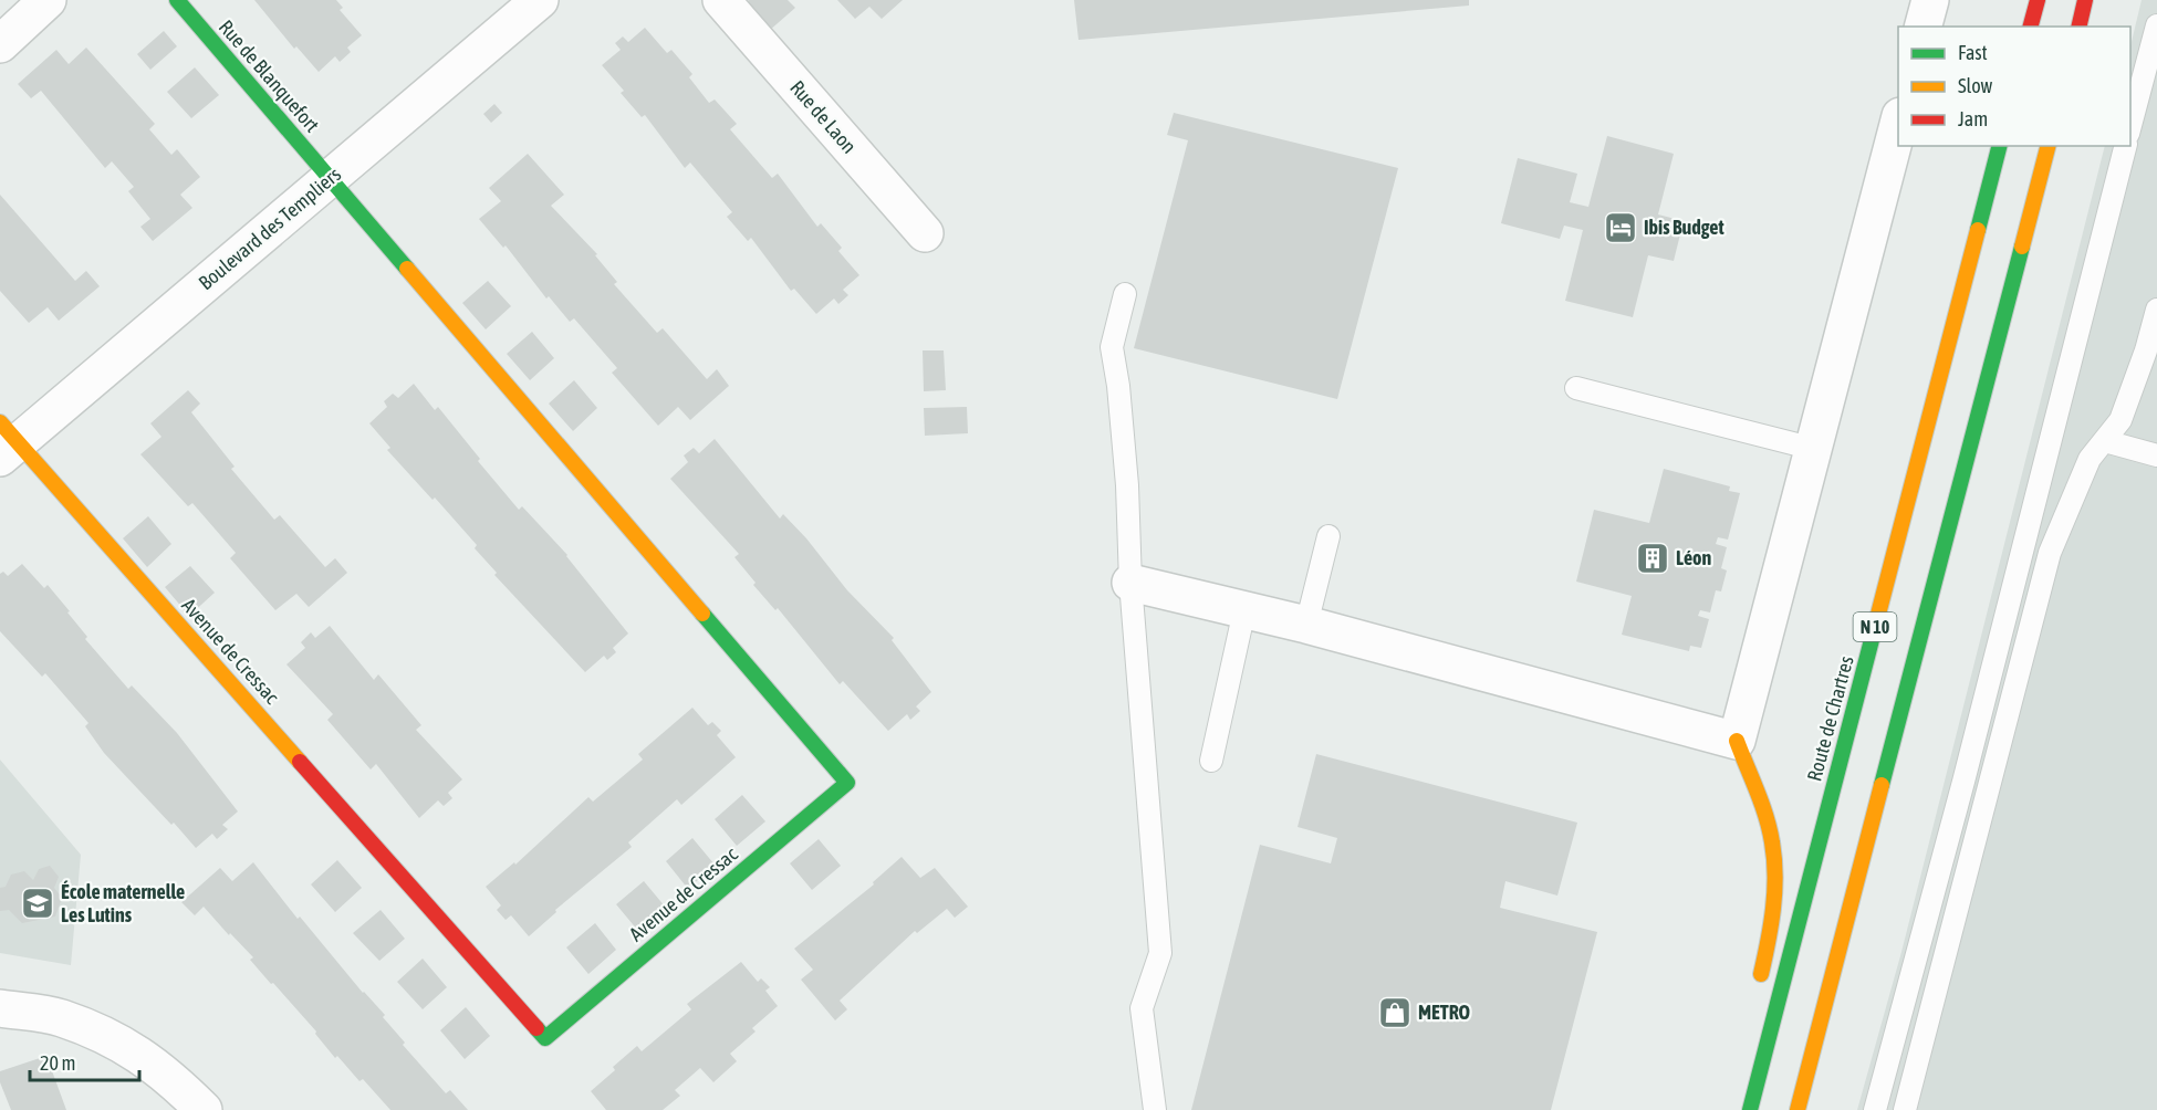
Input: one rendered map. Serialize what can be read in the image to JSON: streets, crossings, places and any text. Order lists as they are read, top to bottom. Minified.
{"streets":{"main road":["Rue de Blanquefort","N 10","Avenue de Cressac","Route de Chartres"],"street":["Rue de Laon","Boulevard des Templiers"]},"crossings":[["Rue de Blanquefort","Boulevard des Templiers"],["Rue de Blanquefort","Avenue de Cressac"],["Boulevard des Templiers","Avenue de Cressac"]],"places":{"hotel":["Ibis Budget"],"building":["Léon"],"school or university":["École maternelle Les Lutins"],"shop":["METRO"]},"legend":["Fast","Slow","Jam"],"scale_bar":"20 m"}
